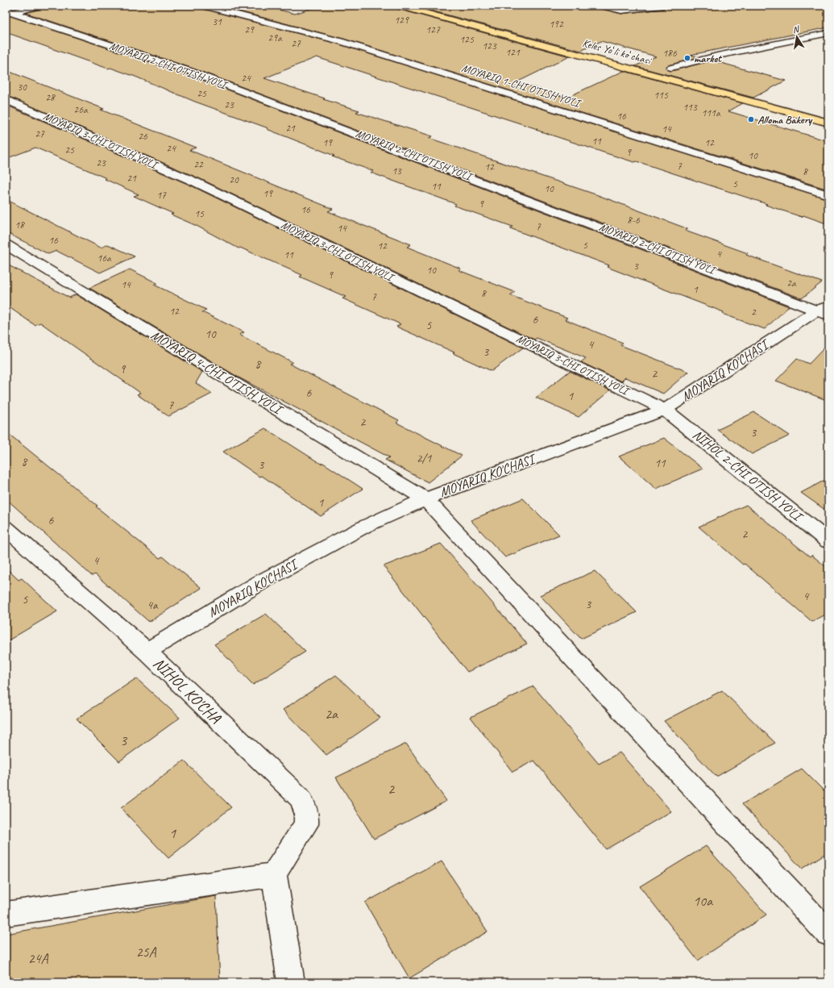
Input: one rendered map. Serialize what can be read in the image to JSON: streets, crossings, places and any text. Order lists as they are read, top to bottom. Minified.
{"streets":{"main road":["Keles Yoʻli koʻchasi"],"street":["MOYARIQ 2-CHI O'TISH YO'LI","MOYARIQ 1-CHI O'TISH YO'LI","MOYARIQ 3-CHI O'TISH YO'LI","MOYARIQ KO'CHASI","MOYARIQ 4-CHI O'TISH YO'LI","NIHOL 2-CHI O'TISH YO'LI","NIHOL KO'CHA"]},"crossings":[["MOYARIQ 2-CHI O'TISH YO'LI","MOYARIQ KO'CHASI"],["MOYARIQ 3-CHI O'TISH YO'LI","MOYARIQ KO'CHASI"],["MOYARIQ 3-CHI O'TISH YO'LI","NIHOL 2-CHI O'TISH YO'LI"],["MOYARIQ KO'CHASI","MOYARIQ 4-CHI O'TISH YO'LI"],["MOYARIQ KO'CHASI","NIHOL 2-CHI O'TISH YO'LI"],["MOYARIQ KO'CHASI","NIHOL KO'CHA"]],"places":["market","Alloma Bakery"],"house_numbers":["129","31","192","29","127","29a","125","27","123","121","186","24","30","25","115","28","23","113","26a","111a","16","21","14","27","26","11","19","12","24","25","9","10","23","22","7","12","13","8","21","20","5","11","10","19","17","9","16","15","8-6","18","7","14","16","5","12","4","11","16a","3","10","9","2a","14","1","8","7","12","2","6","5","10","4","3","8","9","2","6","1","7","2","3","2/1","8","11","3","1","6","2","4","4","5","3","4a","2a","3","2","1","10a","25A","24A"],"north":"top"}
